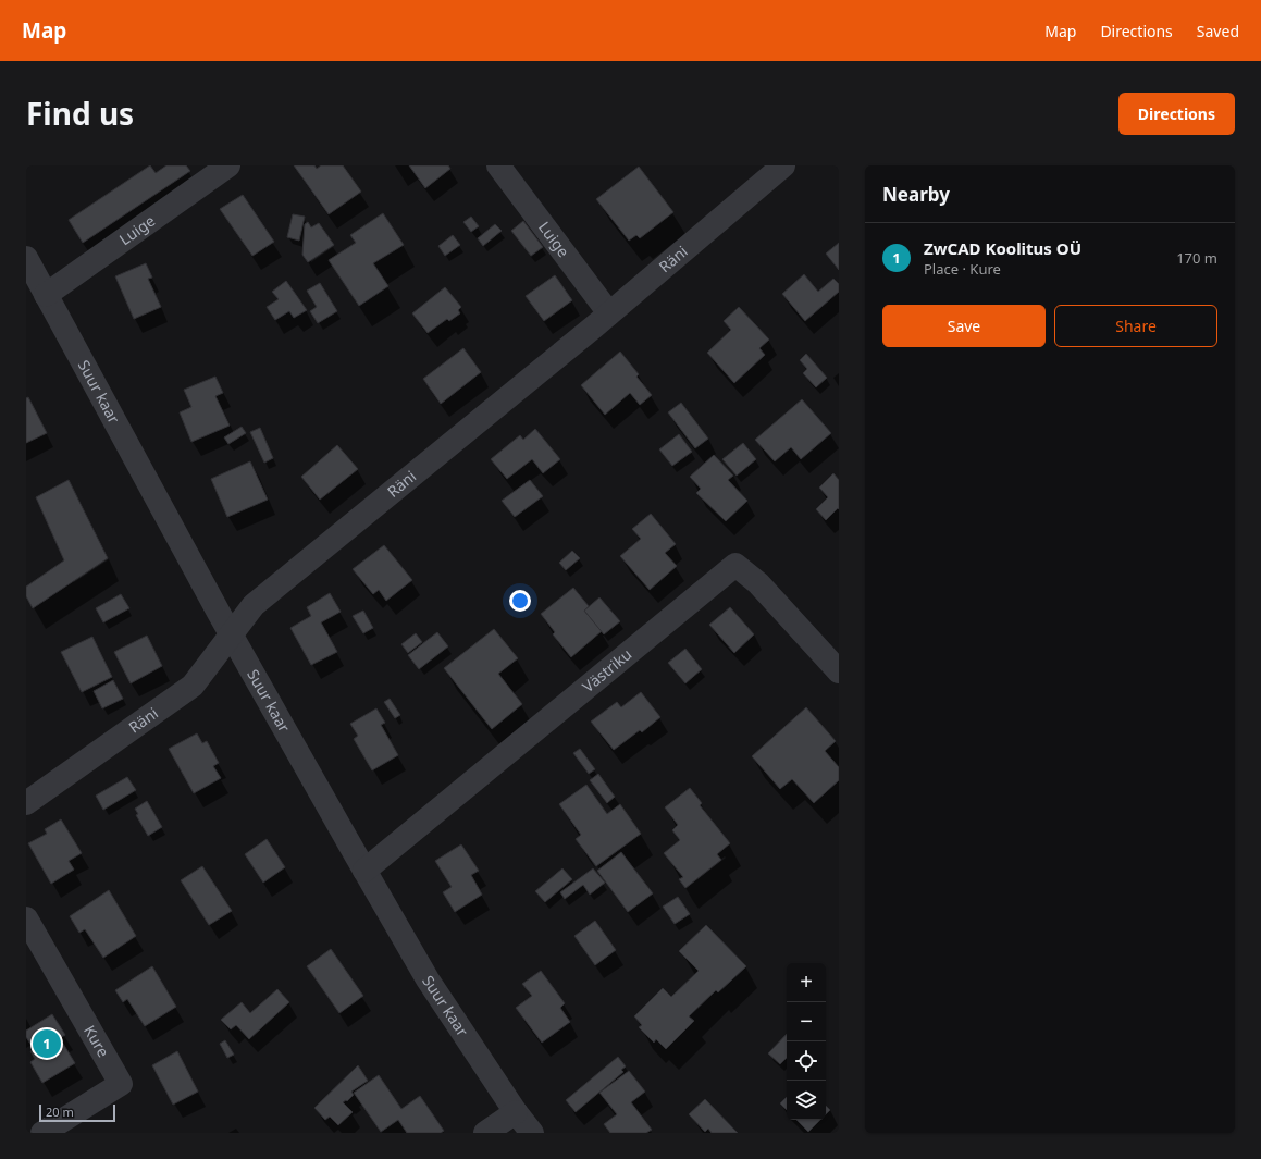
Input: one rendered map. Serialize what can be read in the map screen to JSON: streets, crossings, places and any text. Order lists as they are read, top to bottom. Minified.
{"streets":{"street":["Luige","Räni","Suur kaar","Västriku","Kure"]},"crossings":[["Luige","Räni"],["Luige","Suur kaar"],["Räni","Suur kaar"],["Suur kaar","Västriku"]],"scale_bar":"20 m","page":{"header":"Map","nav":["Map","Directions","Saved"],"title":"Find us","buttons":["Directions",["Save","Share"]],"heading":"Nearby","list":[{"mark":"1","name":"ZwCAD Koolitus OÜ","note":"Place · Kure","value":"170 m"}],"map_buttons":["+","−"],"pins":"1","scale":"20 m"}}
